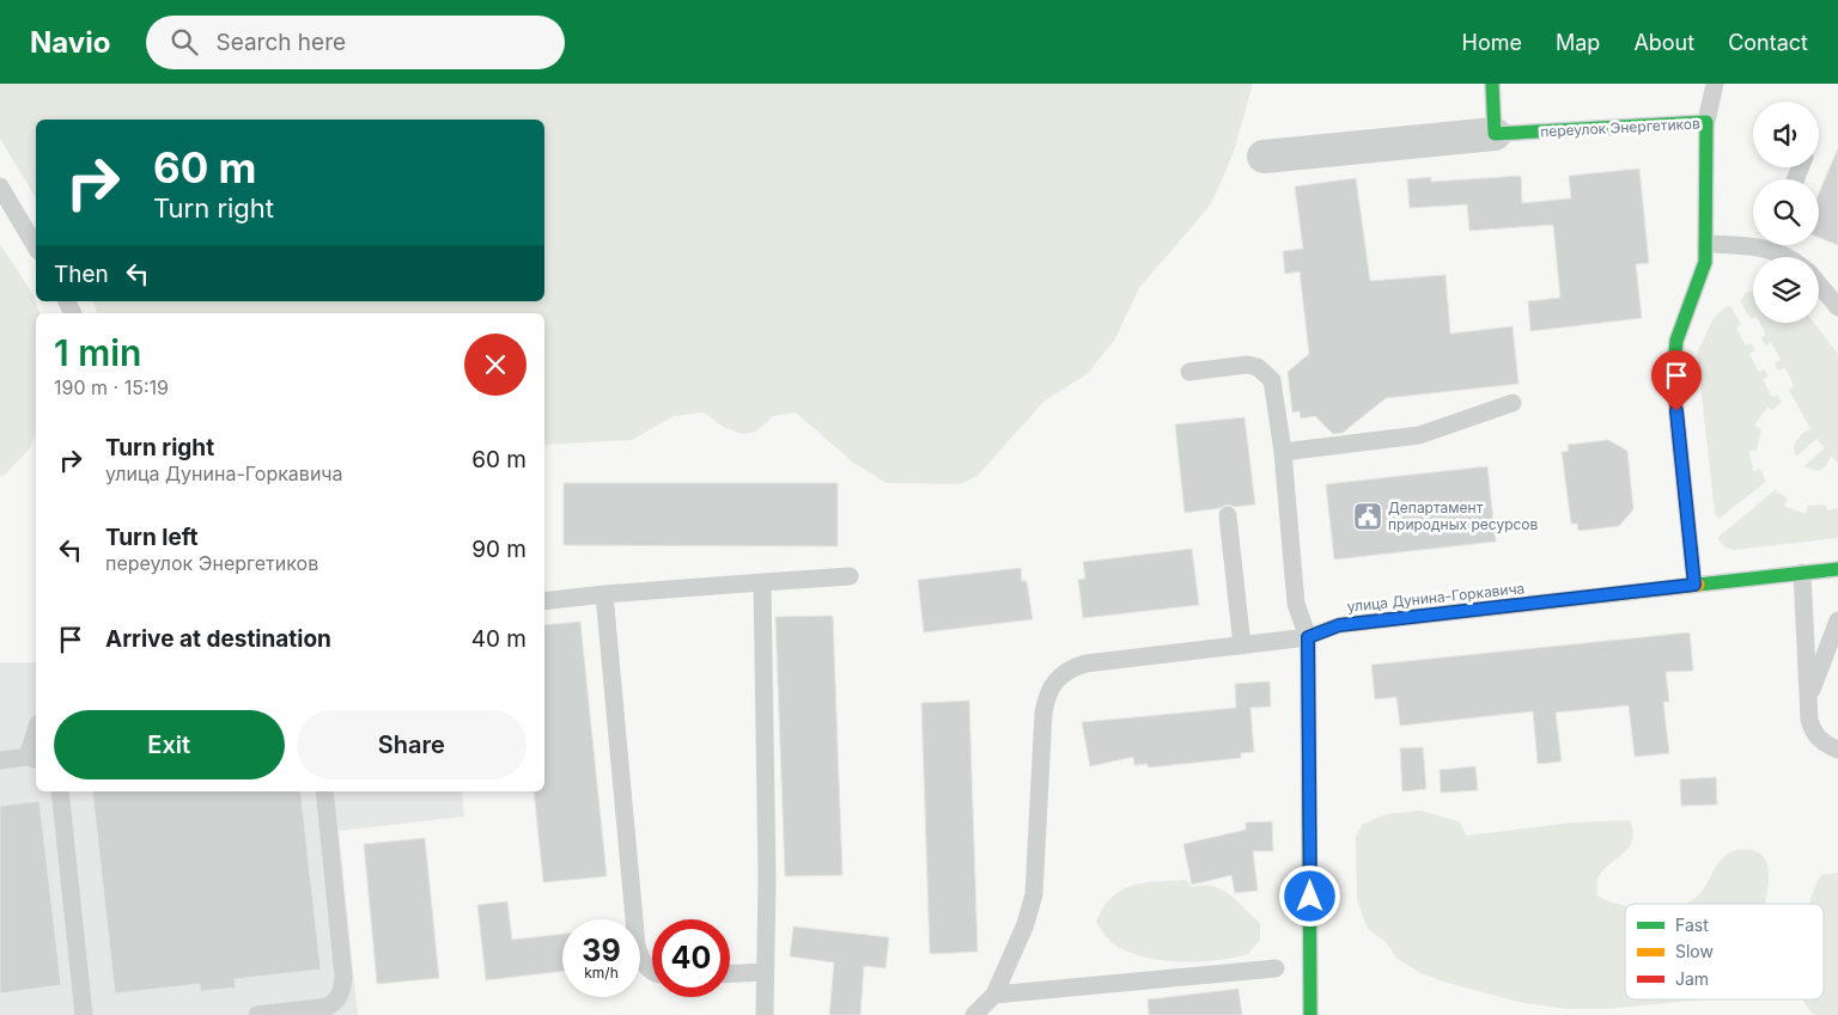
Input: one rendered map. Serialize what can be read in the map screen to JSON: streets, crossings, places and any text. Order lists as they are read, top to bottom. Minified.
{"streets":{"street":["переулок Энергетиков","улица Дунина-Горкавича"]},"crossings":[["переулок Энергетиков","улица Дунина-Горкавича"]],"places":{"public building":["Департамент природных ресурсов"]},"legend":["Fast","Slow","Jam"],"page":{"header":"Navio","search":"Search here","nav":["Home","Map","About","Contact"],"turn":["60 m","Turn right"],"then":"Then","heading":["1 min","190 m · 15:19"],"list":[{"name":"Turn right","note":"улица Дунина-Горкавича","value":"60 m"},{"name":"Turn left","note":"переулок Энергетиков","value":"90 m"},{"name":"Arrive at destination","value":"40 m"}],"buttons":["Exit","Share"],"speed":"39 km/h","limit":"40"}}
